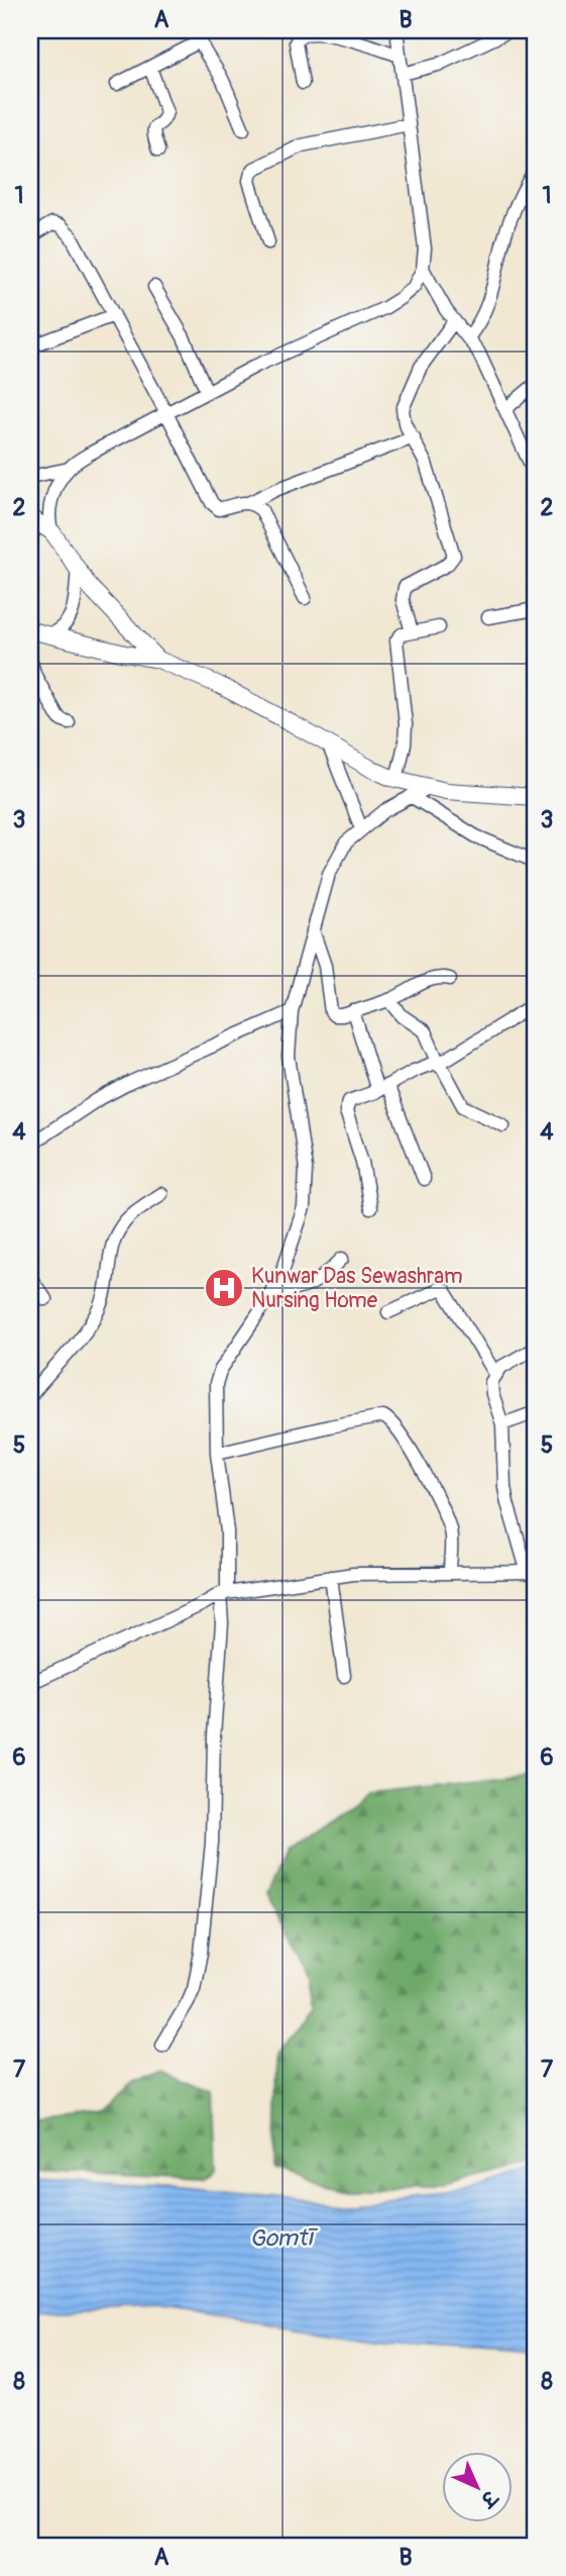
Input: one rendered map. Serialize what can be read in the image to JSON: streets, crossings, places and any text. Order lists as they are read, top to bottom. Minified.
{"water":["Gomtī"],"places":{"hospital":["Kunwar Das Sewashram Nursing Home"]},"north":"bottom right","grid":{"columns":["A","B"],"rows":["1","2","3","4","5","6","7","8"]}}
